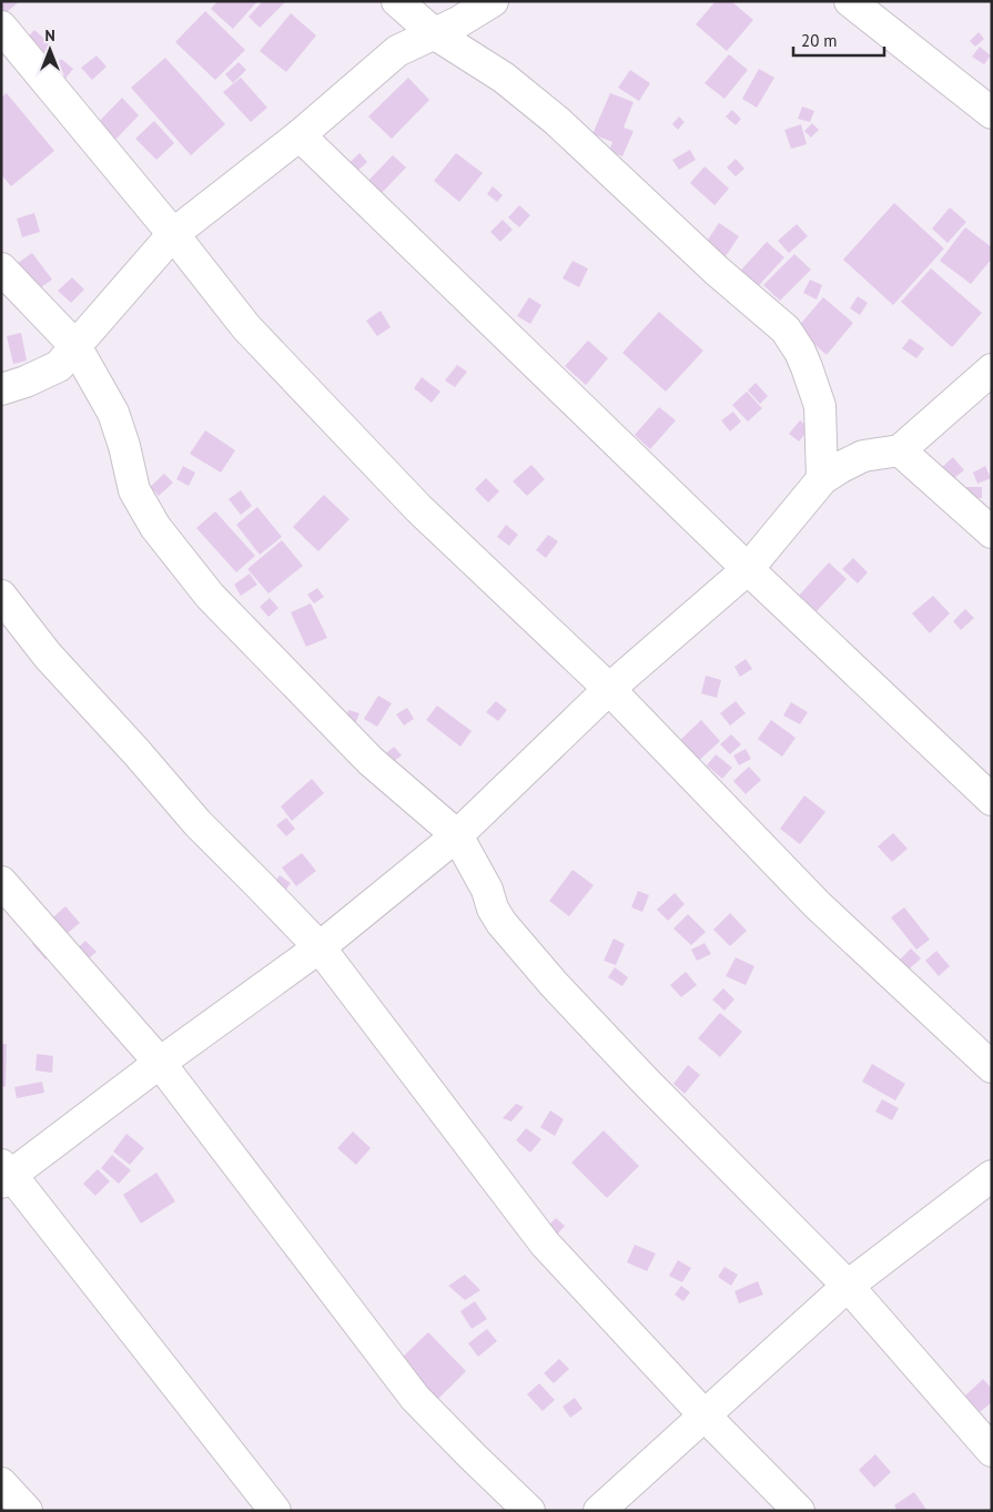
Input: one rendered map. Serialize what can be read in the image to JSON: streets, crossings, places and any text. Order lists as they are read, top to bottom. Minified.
{"scale_bar":"20 m","north":"top"}
